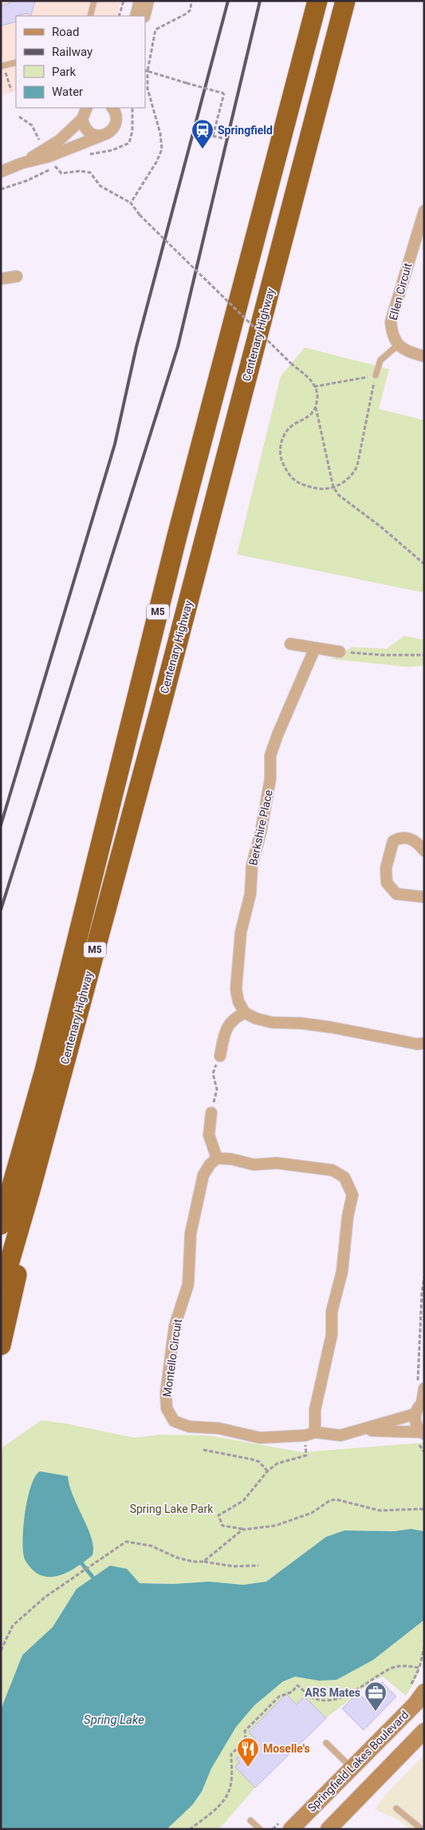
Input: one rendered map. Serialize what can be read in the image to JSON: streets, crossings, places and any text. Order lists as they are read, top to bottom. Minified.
{"streets":{"highway":["Centenary Highway","M5"],"main road":["Springfield Lakes Boulevard"],"street":["Ellen Circuit","Berkshire Place","Montello Circuit"]},"water":["Spring Lake"],"parks":["Spring Lake Park"],"places":{"station":["Springfield"],"office":["ARS Mates"],"restaurant":["Moselle's"]},"legend":["Road","Railway","Park","Water"]}
